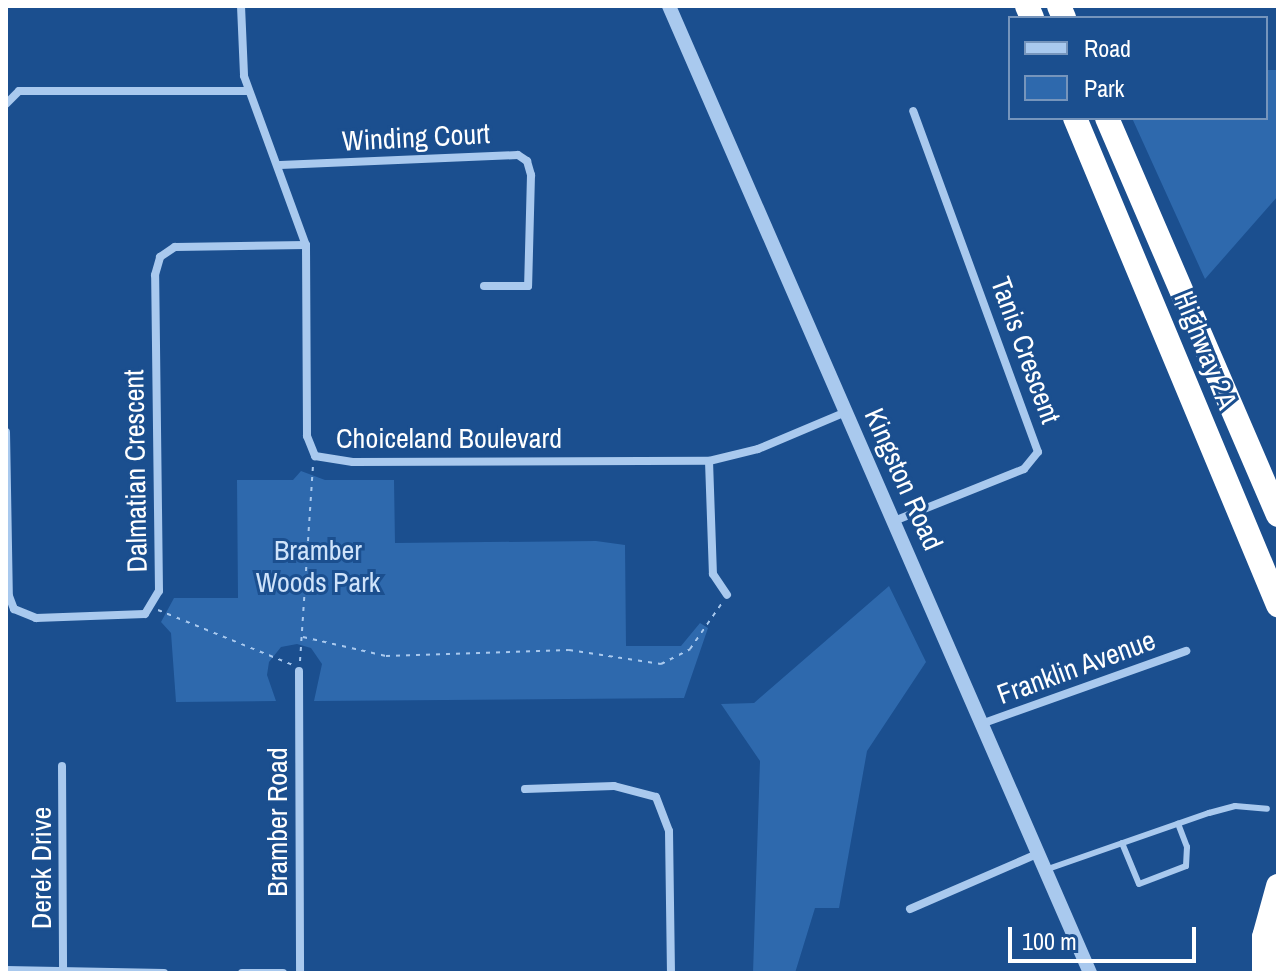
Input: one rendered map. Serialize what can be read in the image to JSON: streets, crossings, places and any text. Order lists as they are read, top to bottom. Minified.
{"streets":{"highway":["Highway 2A"],"street":["Winding Court","Tanis Crescent","Choiceland Boulevard","Dalmatian Crescent","Kingston Road","Franklin Avenue","Bramber Road","Derek Drive"]},"crossings":[["Winding Court","Choiceland Boulevard"],["Tanis Crescent","Kingston Road"],["Choiceland Boulevard","Dalmatian Crescent"],["Choiceland Boulevard","Kingston Road"],["Kingston Road","Franklin Avenue"]],"parks":["Bramber Woods Park"],"legend":["Road","Park"],"scale_bar":"100 m"}
